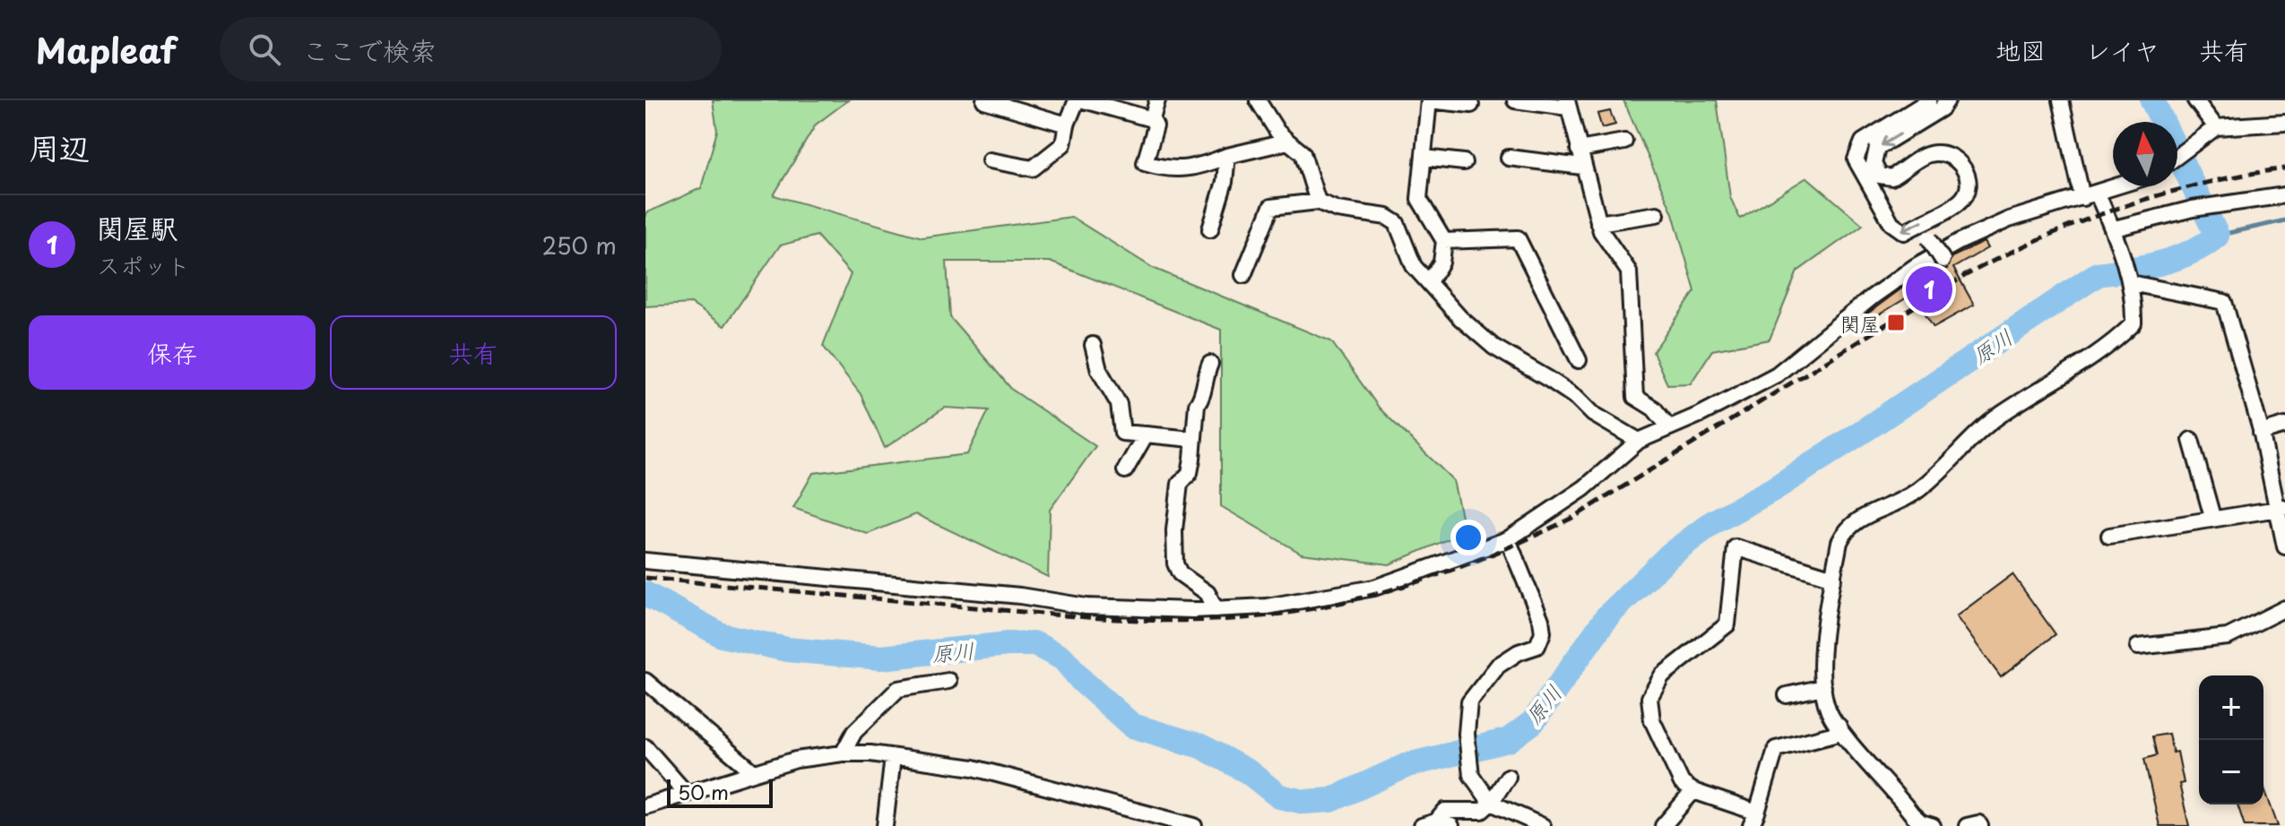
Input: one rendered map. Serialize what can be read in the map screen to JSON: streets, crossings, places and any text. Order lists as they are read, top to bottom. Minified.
{"water":["原川"],"places":{"transit":["関屋"]},"scale_bar":"50 m","north":"top","page":{"header":"Mapleaf","search":"ここで検索","nav":["地図","レイヤ","共有"],"heading":"周辺","list":[{"mark":"1","name":"関屋駅","note":"スポット","value":"250 m"}],"pins":"1","buttons":["保存","共有"],"map_buttons":["+","−"],"scale":"50 m"}}
